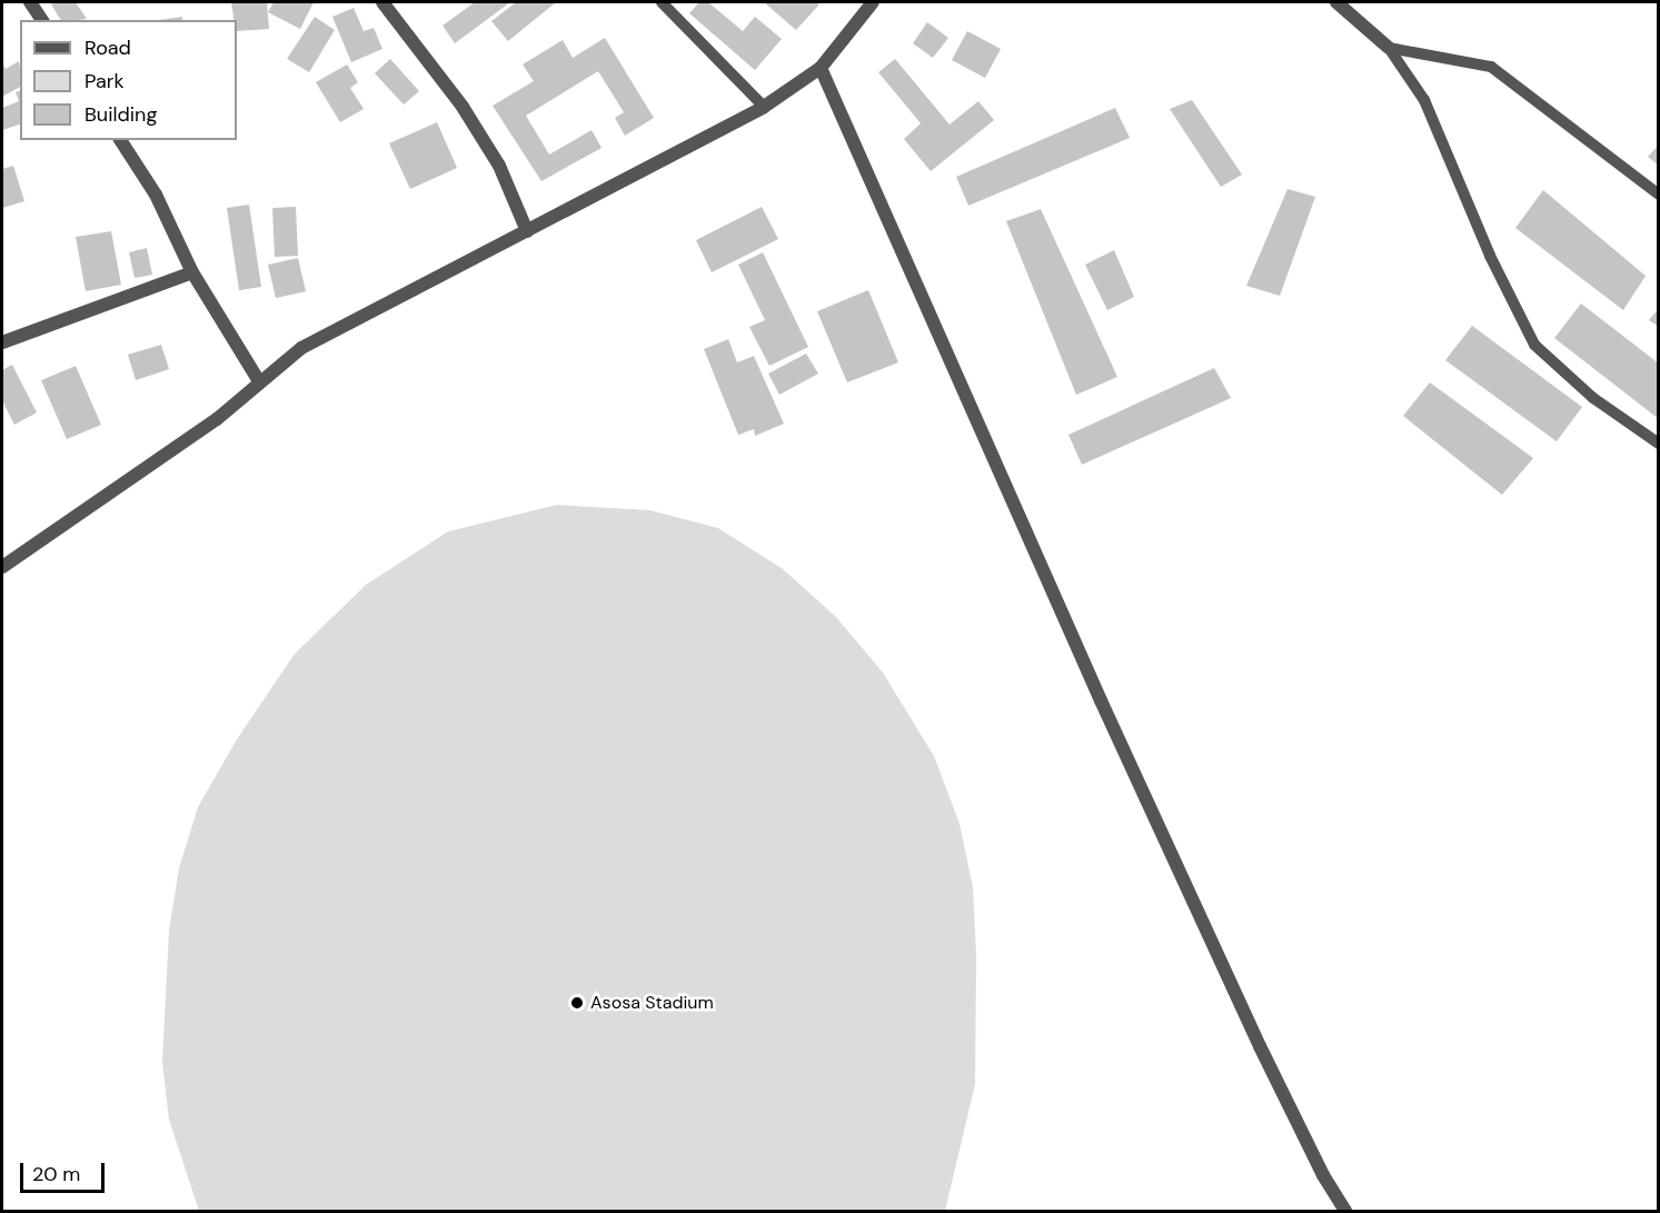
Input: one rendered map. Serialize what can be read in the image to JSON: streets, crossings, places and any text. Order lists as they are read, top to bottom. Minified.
{"places":["Asosa Stadium"],"legend":["Road","Park","Building"],"scale_bar":"20 m"}
